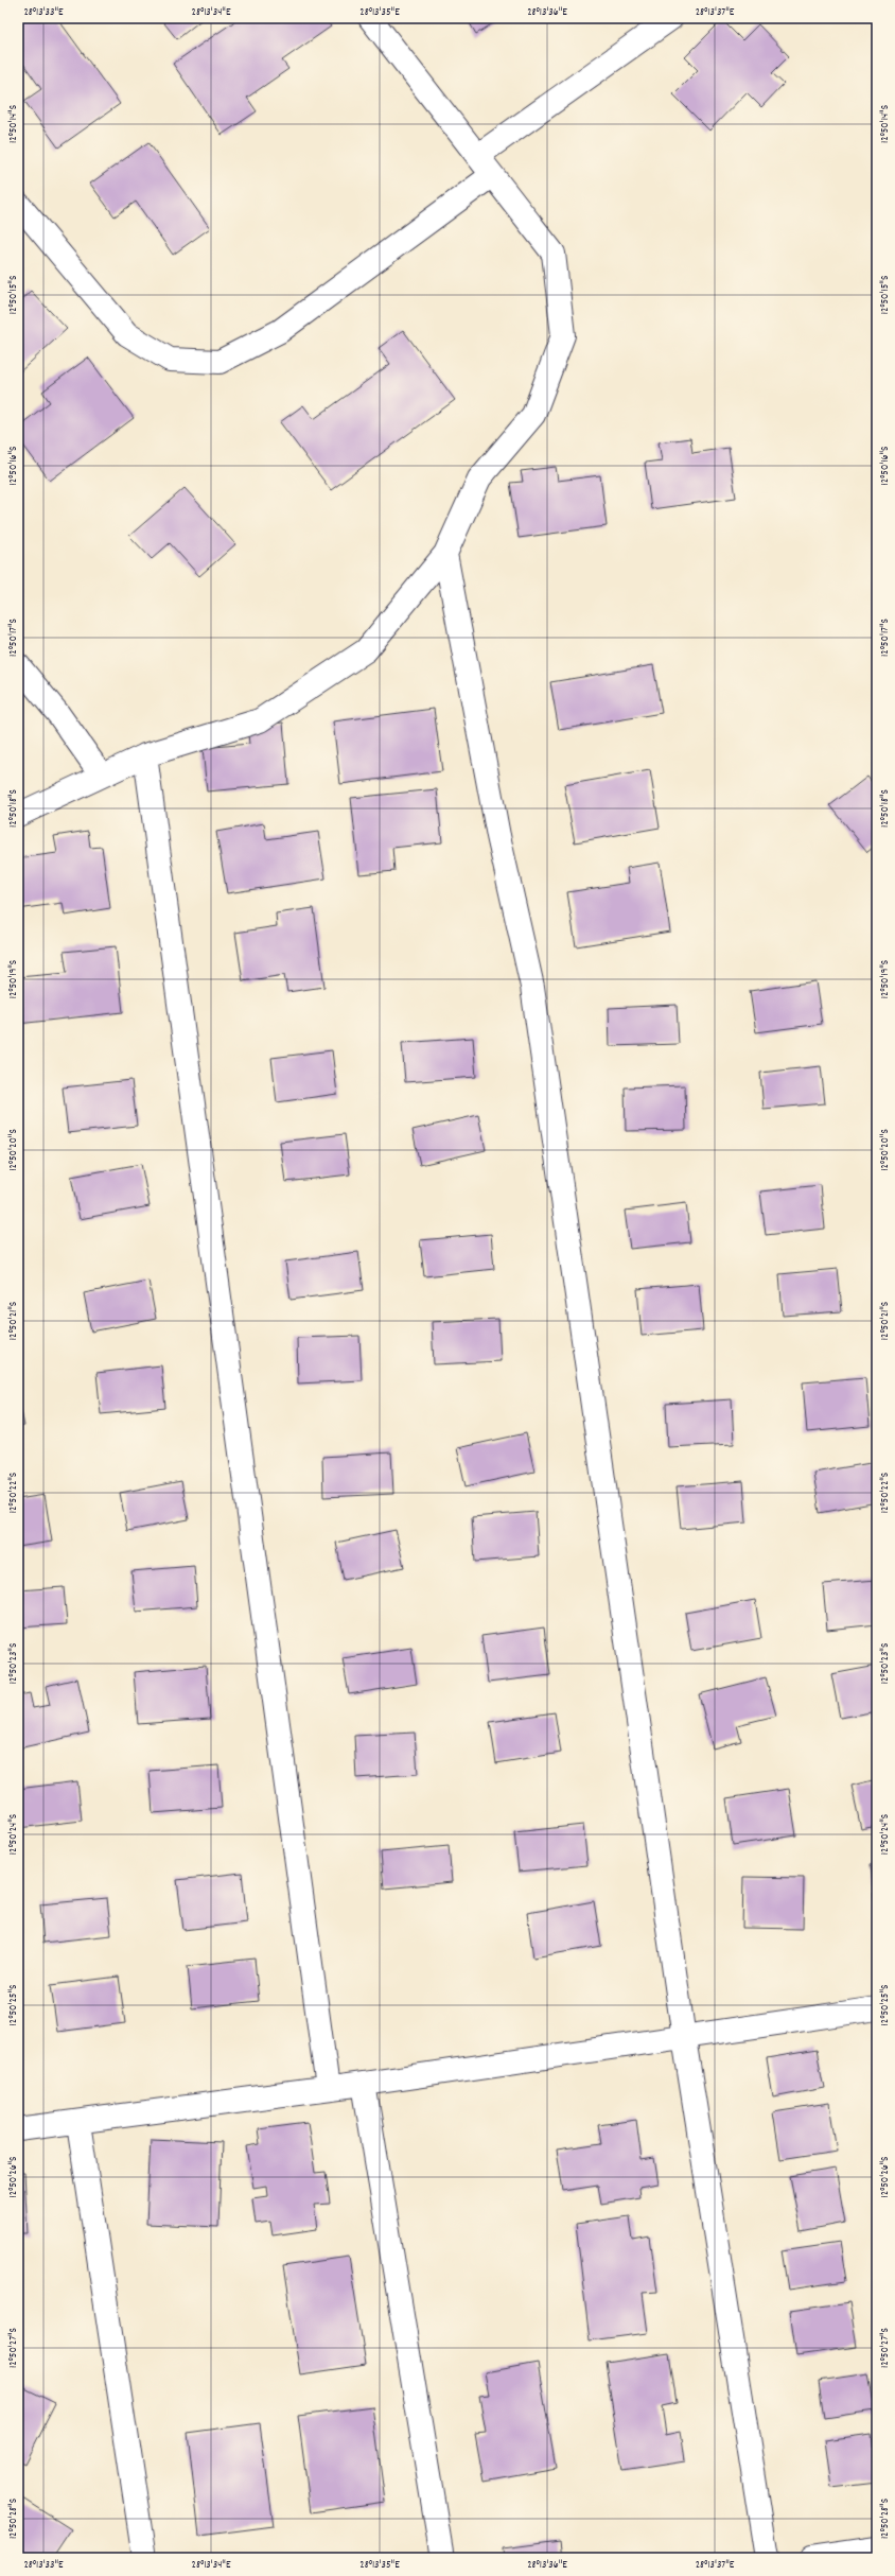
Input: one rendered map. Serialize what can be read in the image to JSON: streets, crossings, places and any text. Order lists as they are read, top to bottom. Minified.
{"coordinates":["28°13'33\"E","28°13'34\"E","28°13'35\"E","28°13'36\"E","28°13'37\"E","12°50'14\"S","12°50'15\"S","12°50'16\"S","12°50'17\"S","12°50'18\"S","12°50'19\"S","12°50'20\"S","12°50'21\"S","12°50'22\"S","12°50'23\"S","12°50'24\"S","12°50'25\"S","12°50'26\"S","12°50'27\"S","12°50'28\"S"]}
